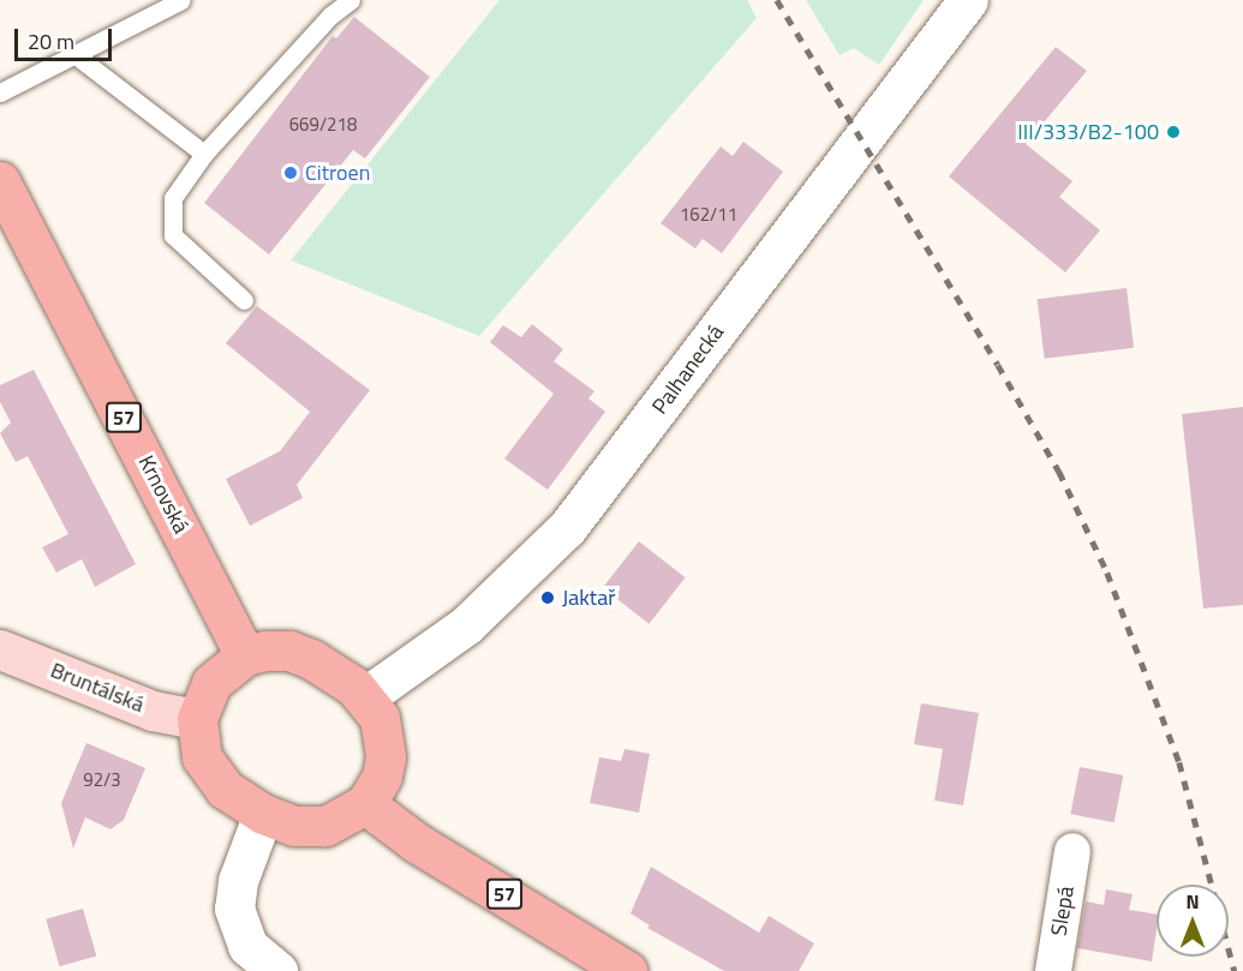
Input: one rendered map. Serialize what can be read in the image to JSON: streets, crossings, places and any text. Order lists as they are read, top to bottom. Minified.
{"streets":{"main road":["57","Krnovská","Bruntálská"],"street":["Palhanecká","Slepá"]},"crossings":[["Palhanecká","57"],["Palhanecká","Krnovská"],["Palhanecká","Bruntálská"],["57","Krnovská"],["57","Bruntálská"],["Krnovská","Bruntálská"]],"places":["III/333/B2-100","Citroen","Jaktař"],"house_numbers":["669/218","162/11","92/3"],"scale_bar":"20 m","north":"top"}
